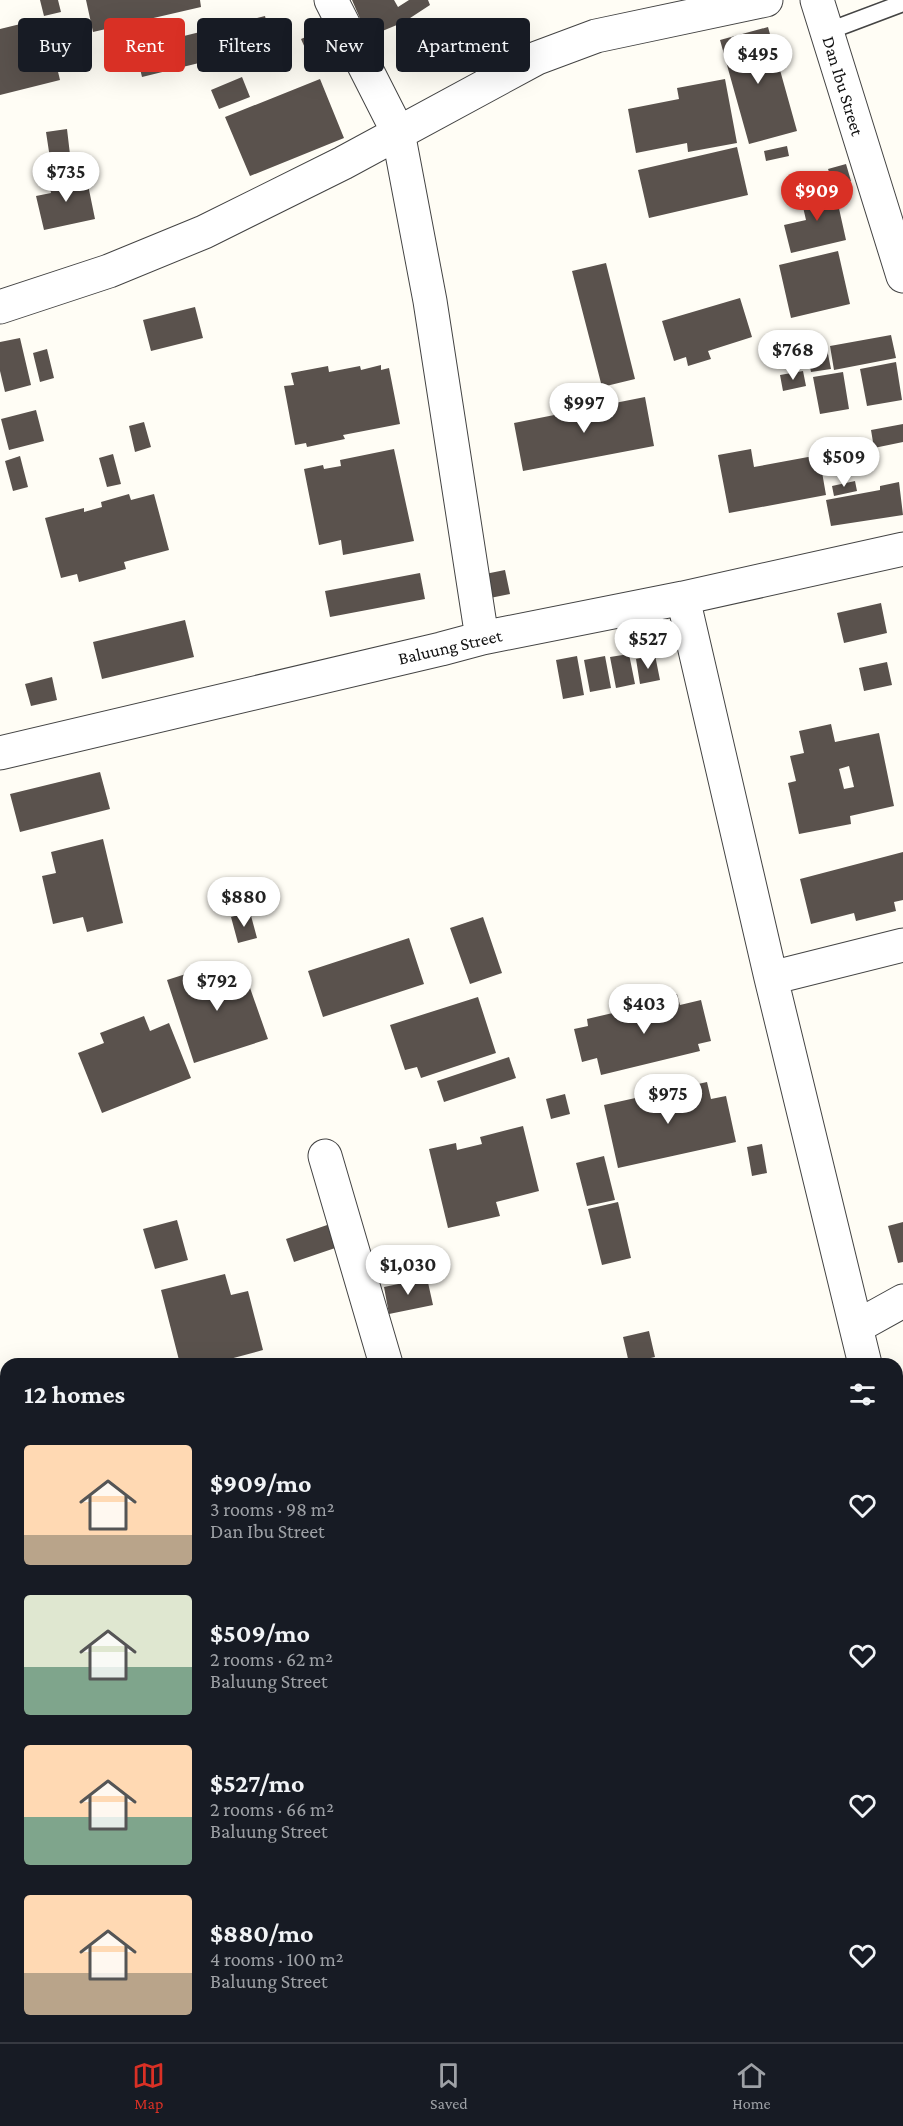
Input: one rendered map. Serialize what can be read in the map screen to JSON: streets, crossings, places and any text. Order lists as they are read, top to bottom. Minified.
{"streets":{"street":["Dan Ibu Street","Baluung Street"]},"page":{"chip":["Buy","Rent","Filters","New","Apartment"],"price":["$495","$735","$909","$768","$997","$509","$527","$880","$792","$403","$975","$1,030"],"heading":"12 homes","list":[{"name":"$909/mo","note":"3 rooms · 98 m² · Dan Ibu Street"},{"name":"$509/mo","note":"2 rooms · 62 m² · Baluung Street"},{"name":"$527/mo","note":"2 rooms · 66 m² · Baluung Street"},{"name":"$880/mo","note":"4 rooms · 100 m² · Baluung Street"}],"tabs":["Map","Saved","Home"]}}
